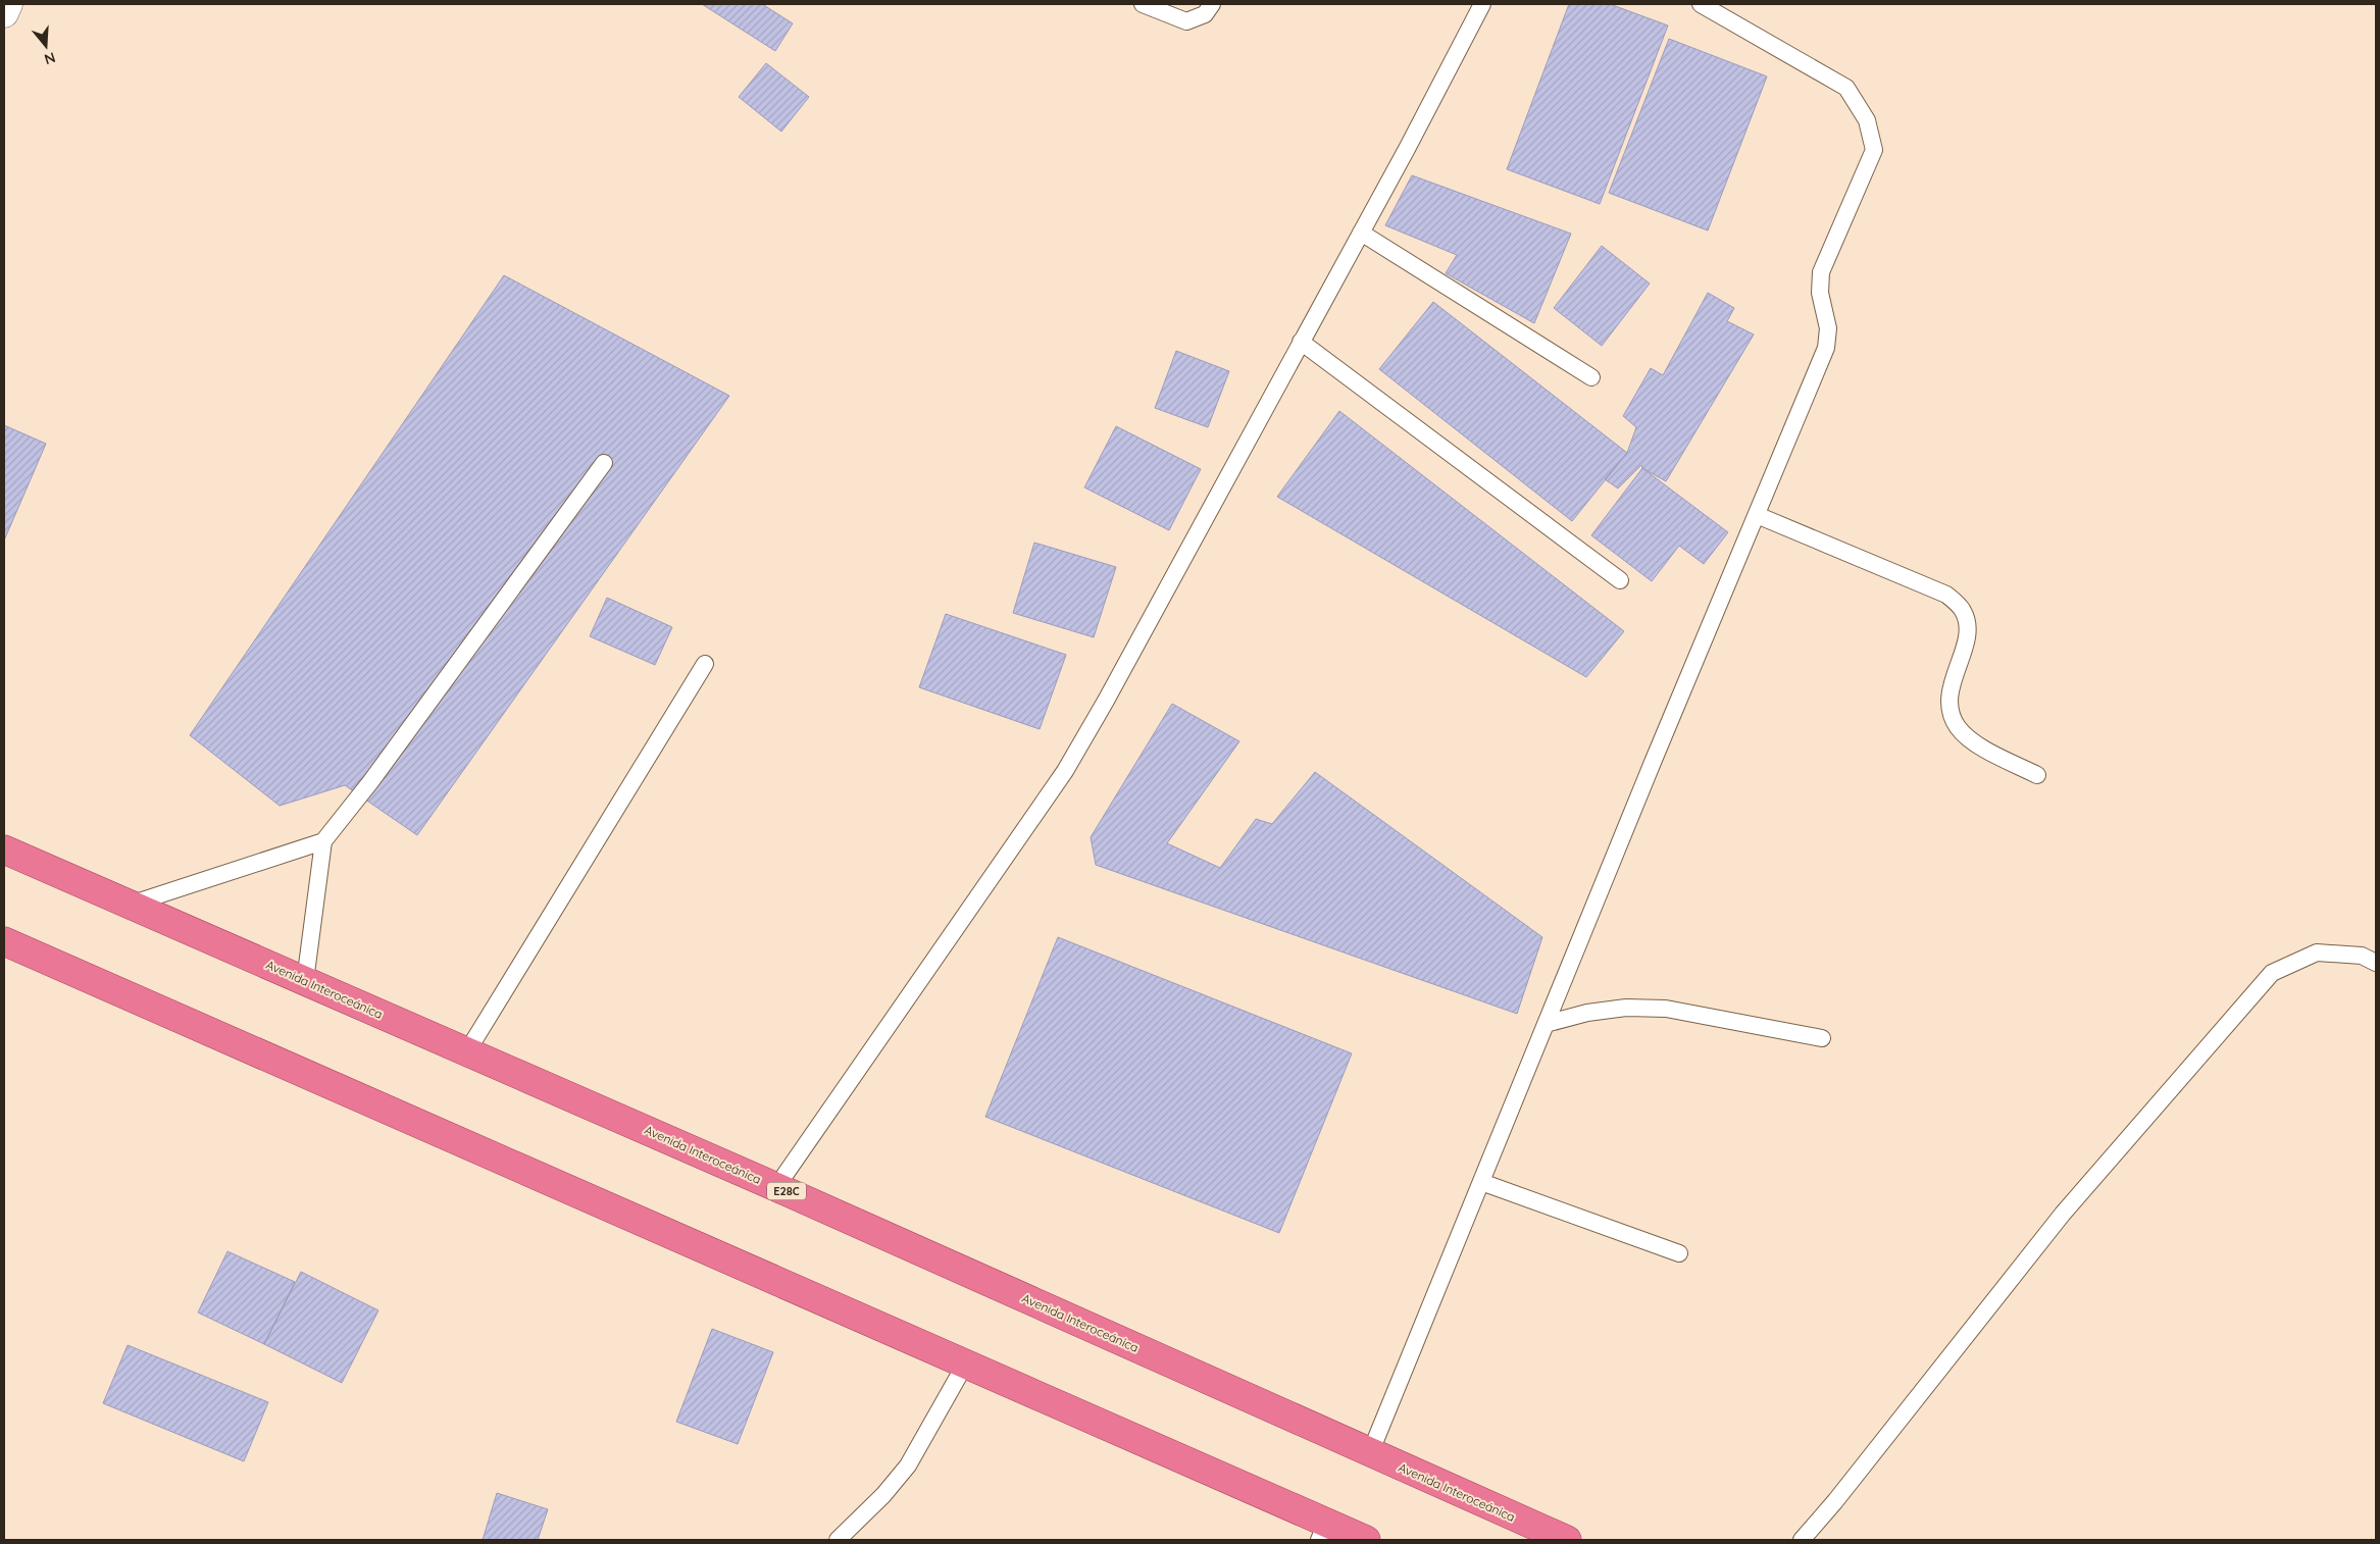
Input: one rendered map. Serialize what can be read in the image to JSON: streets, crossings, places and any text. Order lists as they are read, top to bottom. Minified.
{"streets":{"highway":["Avenida Interoceánica","E28C"]},"north":"bottom"}
